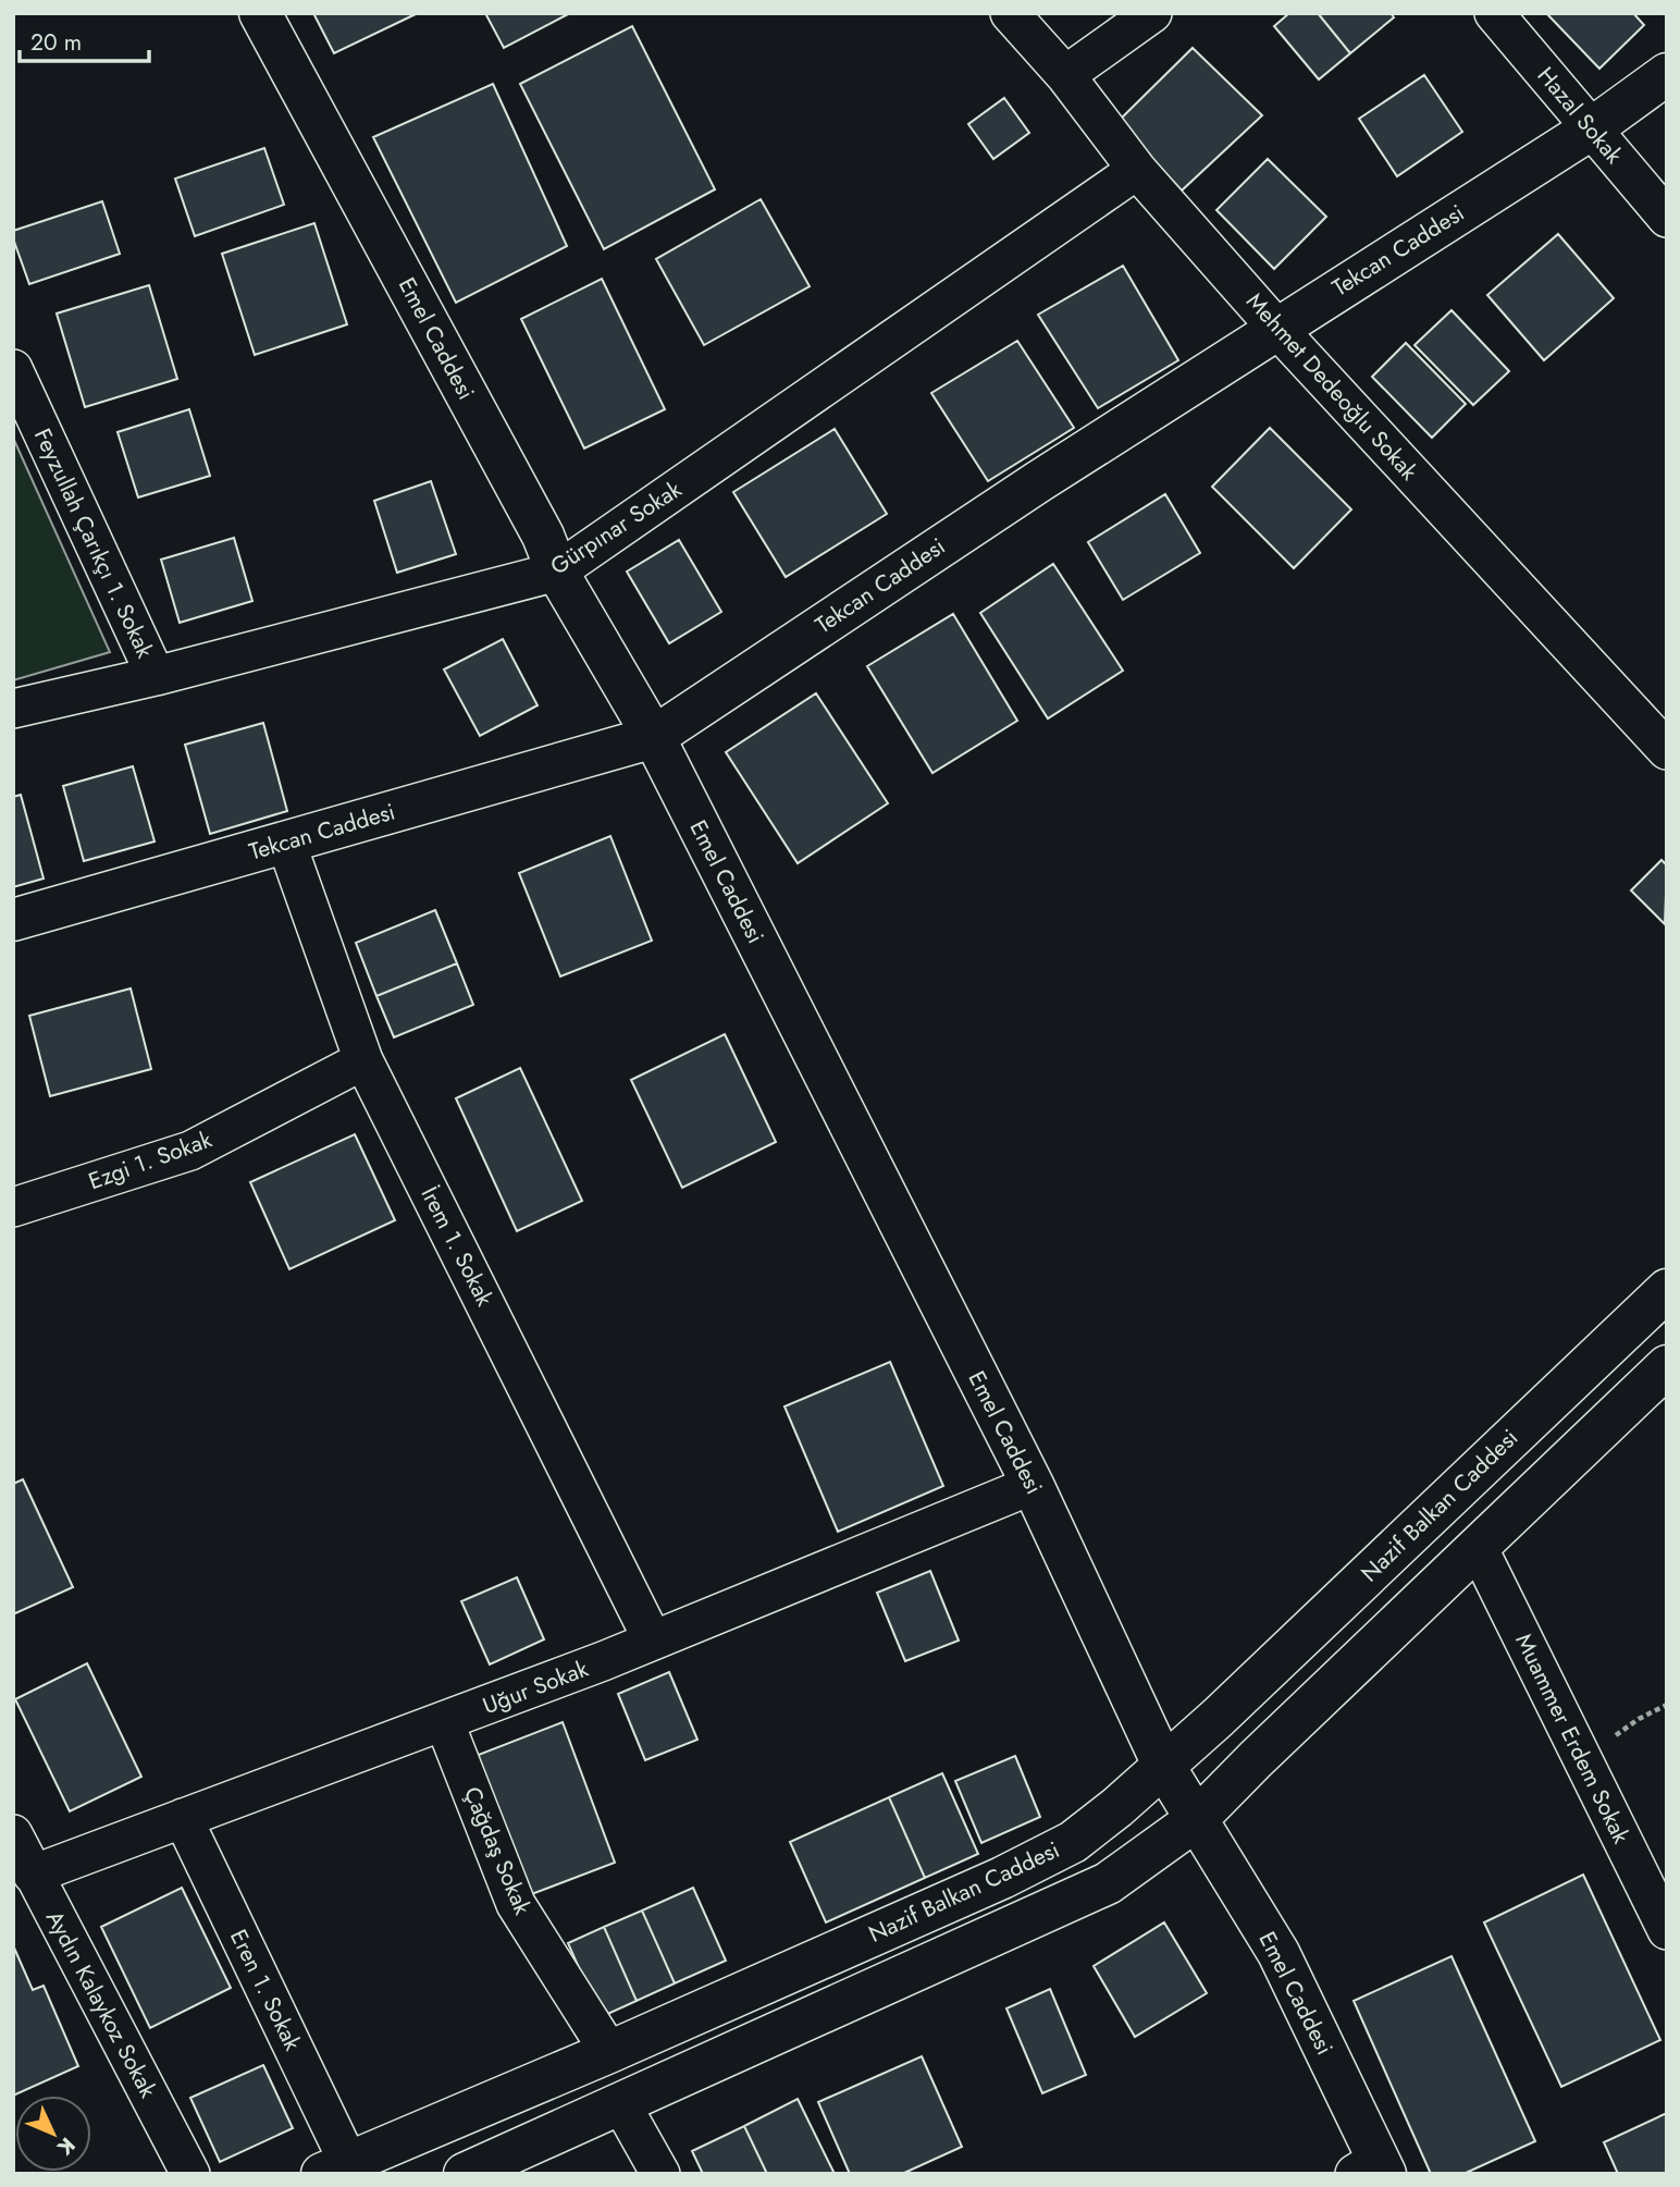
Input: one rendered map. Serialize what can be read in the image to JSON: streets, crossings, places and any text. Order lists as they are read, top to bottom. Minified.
{"streets":{"street":["Hazal Sokak","Tekcan Caddesi","Emel Caddesi","Mehmet Dedeoğlu Sokak","Gürpınar Sokak","Feyzullah Çarıkçı 1. Sokak","Ezgi 1. Sokak","İrem 1. Sokak","Nazif Balkan Caddesi","Uğur Sokak","Muammer Erdem Sokak","Çağdaş Sokak","Eren 1. Sokak","Aydın Kalaykoz Sokak"]},"crossings":[["Hazal Sokak","Tekcan Caddesi"],["Tekcan Caddesi","Emel Caddesi"],["Tekcan Caddesi","Mehmet Dedeoğlu Sokak"],["Tekcan Caddesi","İrem 1. Sokak"],["Emel Caddesi","Gürpınar Sokak"],["Emel Caddesi","Nazif Balkan Caddesi"],["Emel Caddesi","Uğur Sokak"],["Mehmet Dedeoğlu Sokak","Gürpınar Sokak"],["Gürpınar Sokak","Feyzullah Çarıkçı 1. Sokak"],["Ezgi 1. Sokak","İrem 1. Sokak"],["İrem 1. Sokak","Uğur Sokak"],["Nazif Balkan Caddesi","Çağdaş Sokak"],["Nazif Balkan Caddesi","Eren 1. Sokak"],["Uğur Sokak","Çağdaş Sokak"],["Uğur Sokak","Eren 1. Sokak"],["Uğur Sokak","Aydın Kalaykoz Sokak"]],"scale_bar":"20 m","north":"bottom right"}
